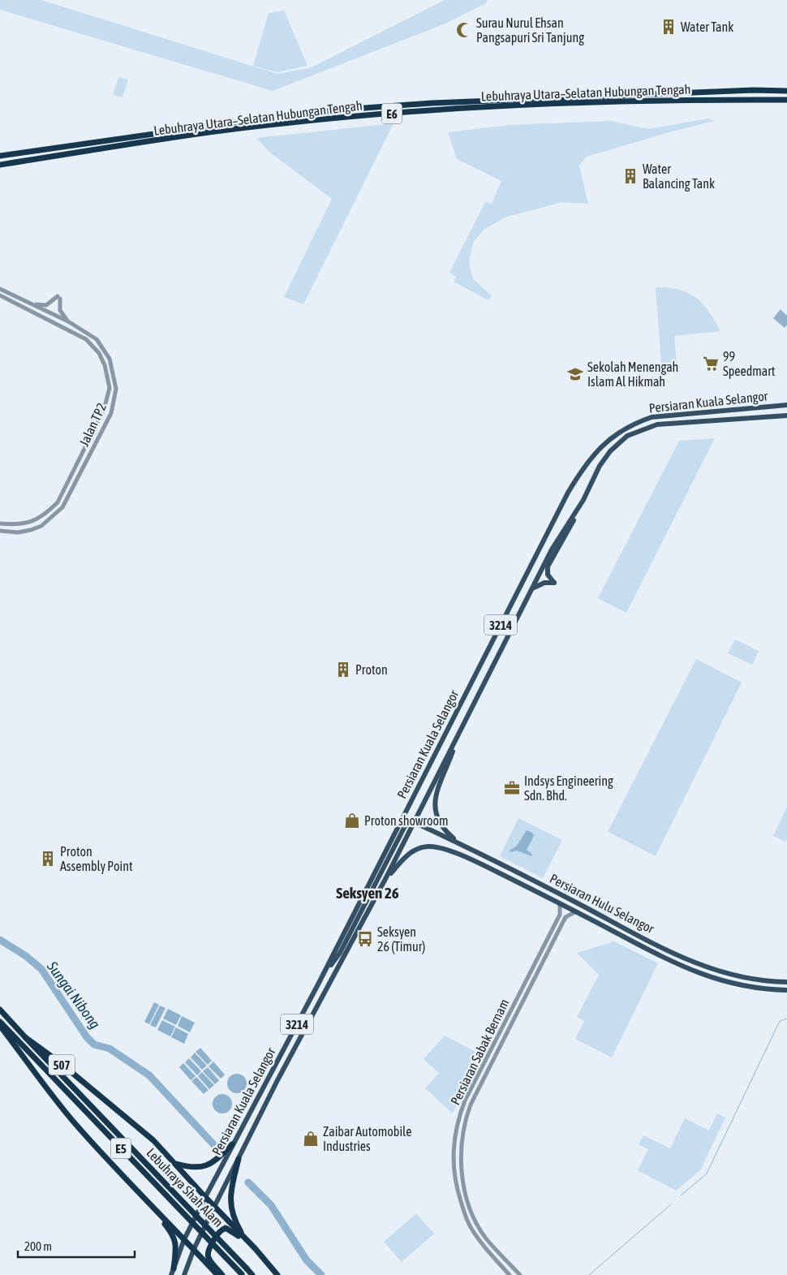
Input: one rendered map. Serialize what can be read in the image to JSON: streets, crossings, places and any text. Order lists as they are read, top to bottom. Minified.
{"streets":{"highway":["Lebuhraya Utara–Selatan Hubungan Tengah","E6","507","E5","Lebuhraya Shah Alam"],"main road":["Persiaran Kuala Selangor","3214","Persiaran Hulu Selangor"],"street":["Jalan TP2","Persiaran Sabak Bernam"]},"crossings":[["Persiaran Kuala Selangor","Persiaran Hulu Selangor"],["Persiaran Kuala Selangor","507"],["Persiaran Hulu Selangor","Persiaran Sabak Bernam"],["507","Lebuhraya Shah Alam"]],"districts":["Seksyen 26"],"water":["Sungai Nibong"],"places":{"building":["Water Tank","Water Balancing Tank","Proton","Proton Assembly Point"],"mosque":["Surau Nurul Ehsan Pangsapuri Sri Tanjung"],"supermarket":["99 Speedmart"],"school or university":["Sekolah Menengah Islam Al Hikmah"],"office":["Indsys Engineering Sdn. Bhd."],"shop":["Proton showroom","Zaibar Automobile Industries"],"bus stop":["Seksyen 26 (Timur)"]},"scale_bar":"200 m"}
